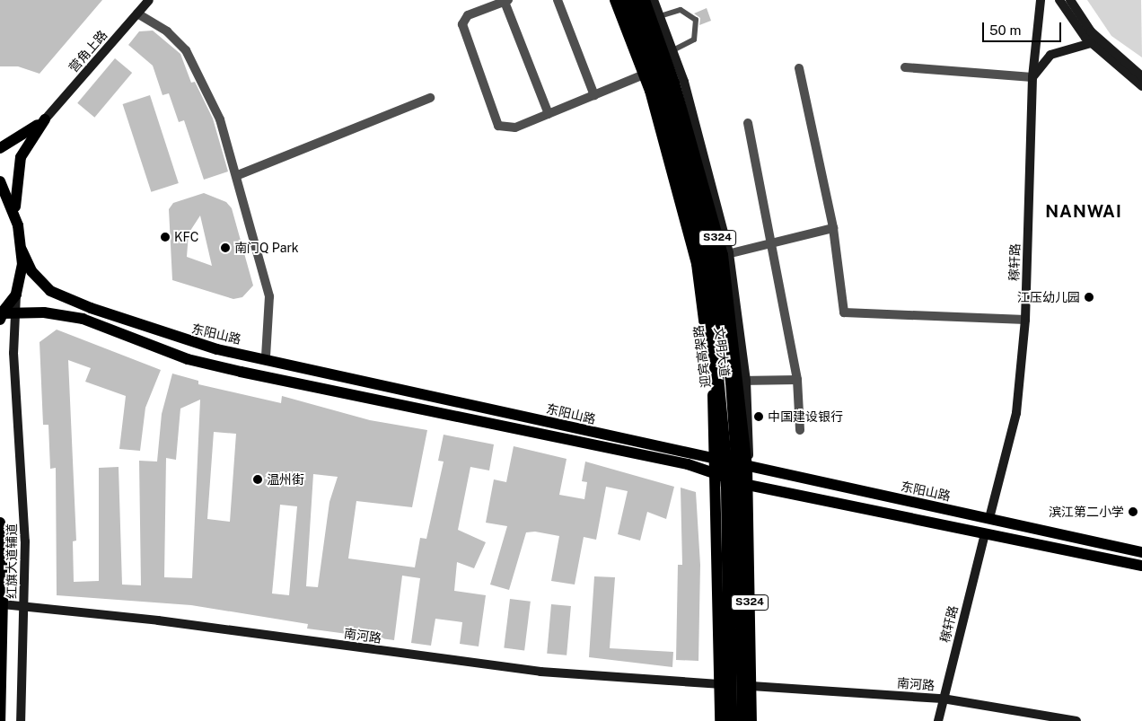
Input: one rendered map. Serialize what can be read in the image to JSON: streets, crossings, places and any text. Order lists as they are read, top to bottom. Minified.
{"streets":{"highway":["迎宾高架路"],"main road":["S324","东阳山路","文明大道"],"street":["营角上路","稼轩路","红旗大道辅道","南河路"]},"crossings":[["稼轩路","东阳山路"],["稼轩路","南河路"],["东阳山路","文明大道"],["东阳山路","红旗大道辅道"],["文明大道","南河路"],["红旗大道辅道","南河路"]],"districts":["NANWAI"],"places":["KFC","南门Q Park","江压幼儿园","中国建设银行","温州街","滨江第二小学"],"scale_bar":"50 m"}
